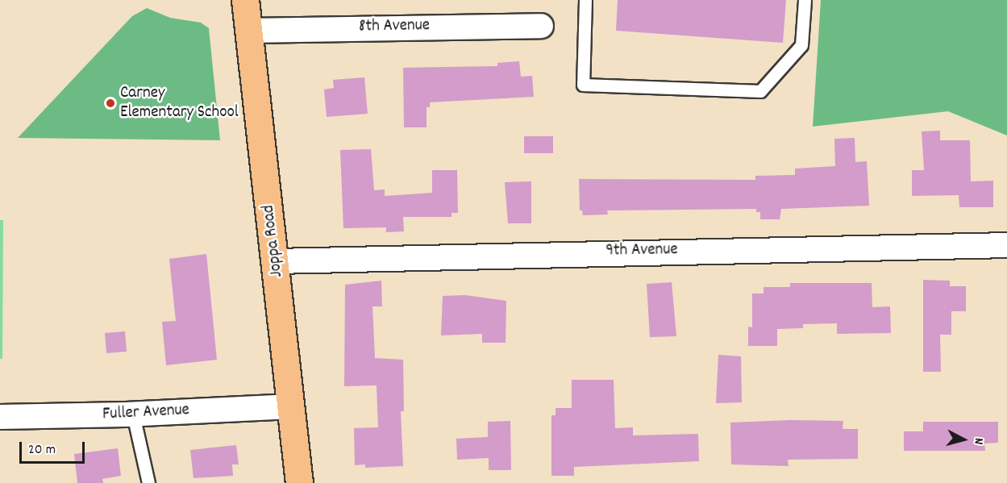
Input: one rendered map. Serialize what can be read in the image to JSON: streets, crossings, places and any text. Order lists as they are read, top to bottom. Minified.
{"streets":{"main road":["Joppa Road"],"street":["8th Avenue","9th Avenue","Fuller Avenue"]},"crossings":[["8th Avenue","Joppa Road"],["Joppa Road","9th Avenue"],["Joppa Road","Fuller Avenue"]],"places":["Carney Elementary School"],"scale_bar":"20 m","north":"right"}
